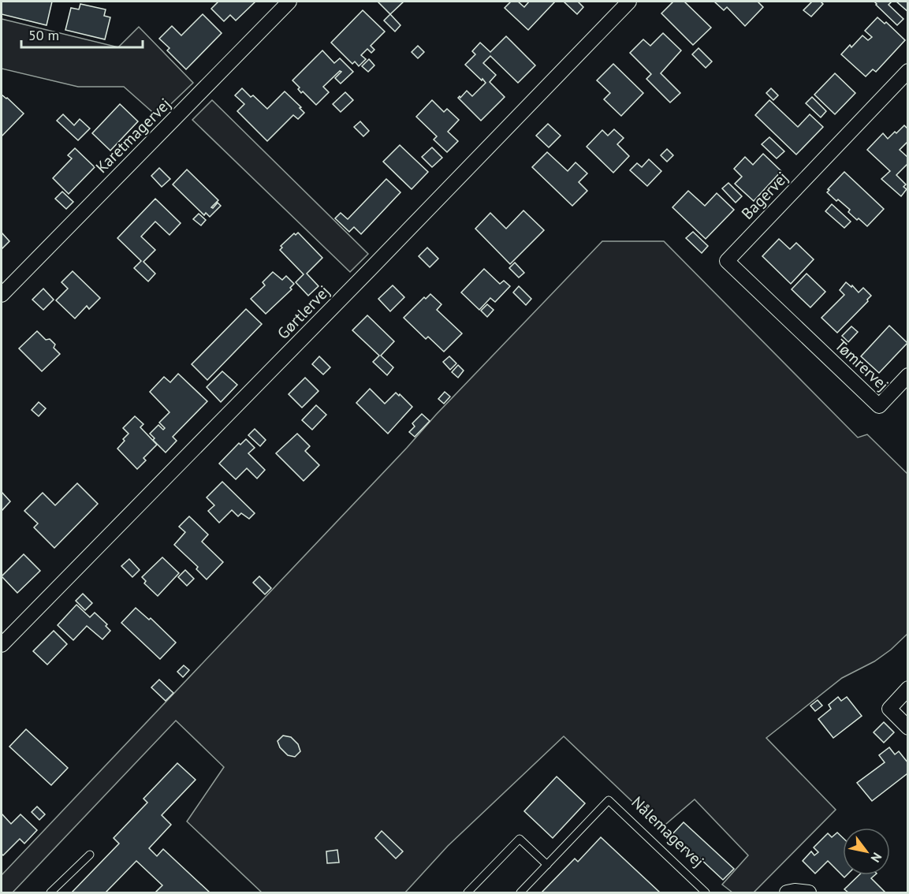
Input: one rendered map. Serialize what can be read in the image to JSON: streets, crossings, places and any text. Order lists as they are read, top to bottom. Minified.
{"streets":{"street":["Karetmagervej","Bagervej","Gørtlervej","Tømrervej"],"lane":["Nålemagervej"]},"crossings":[["Bagervej","Tømrervej"]],"scale_bar":"50 m","north":"bottom right"}
